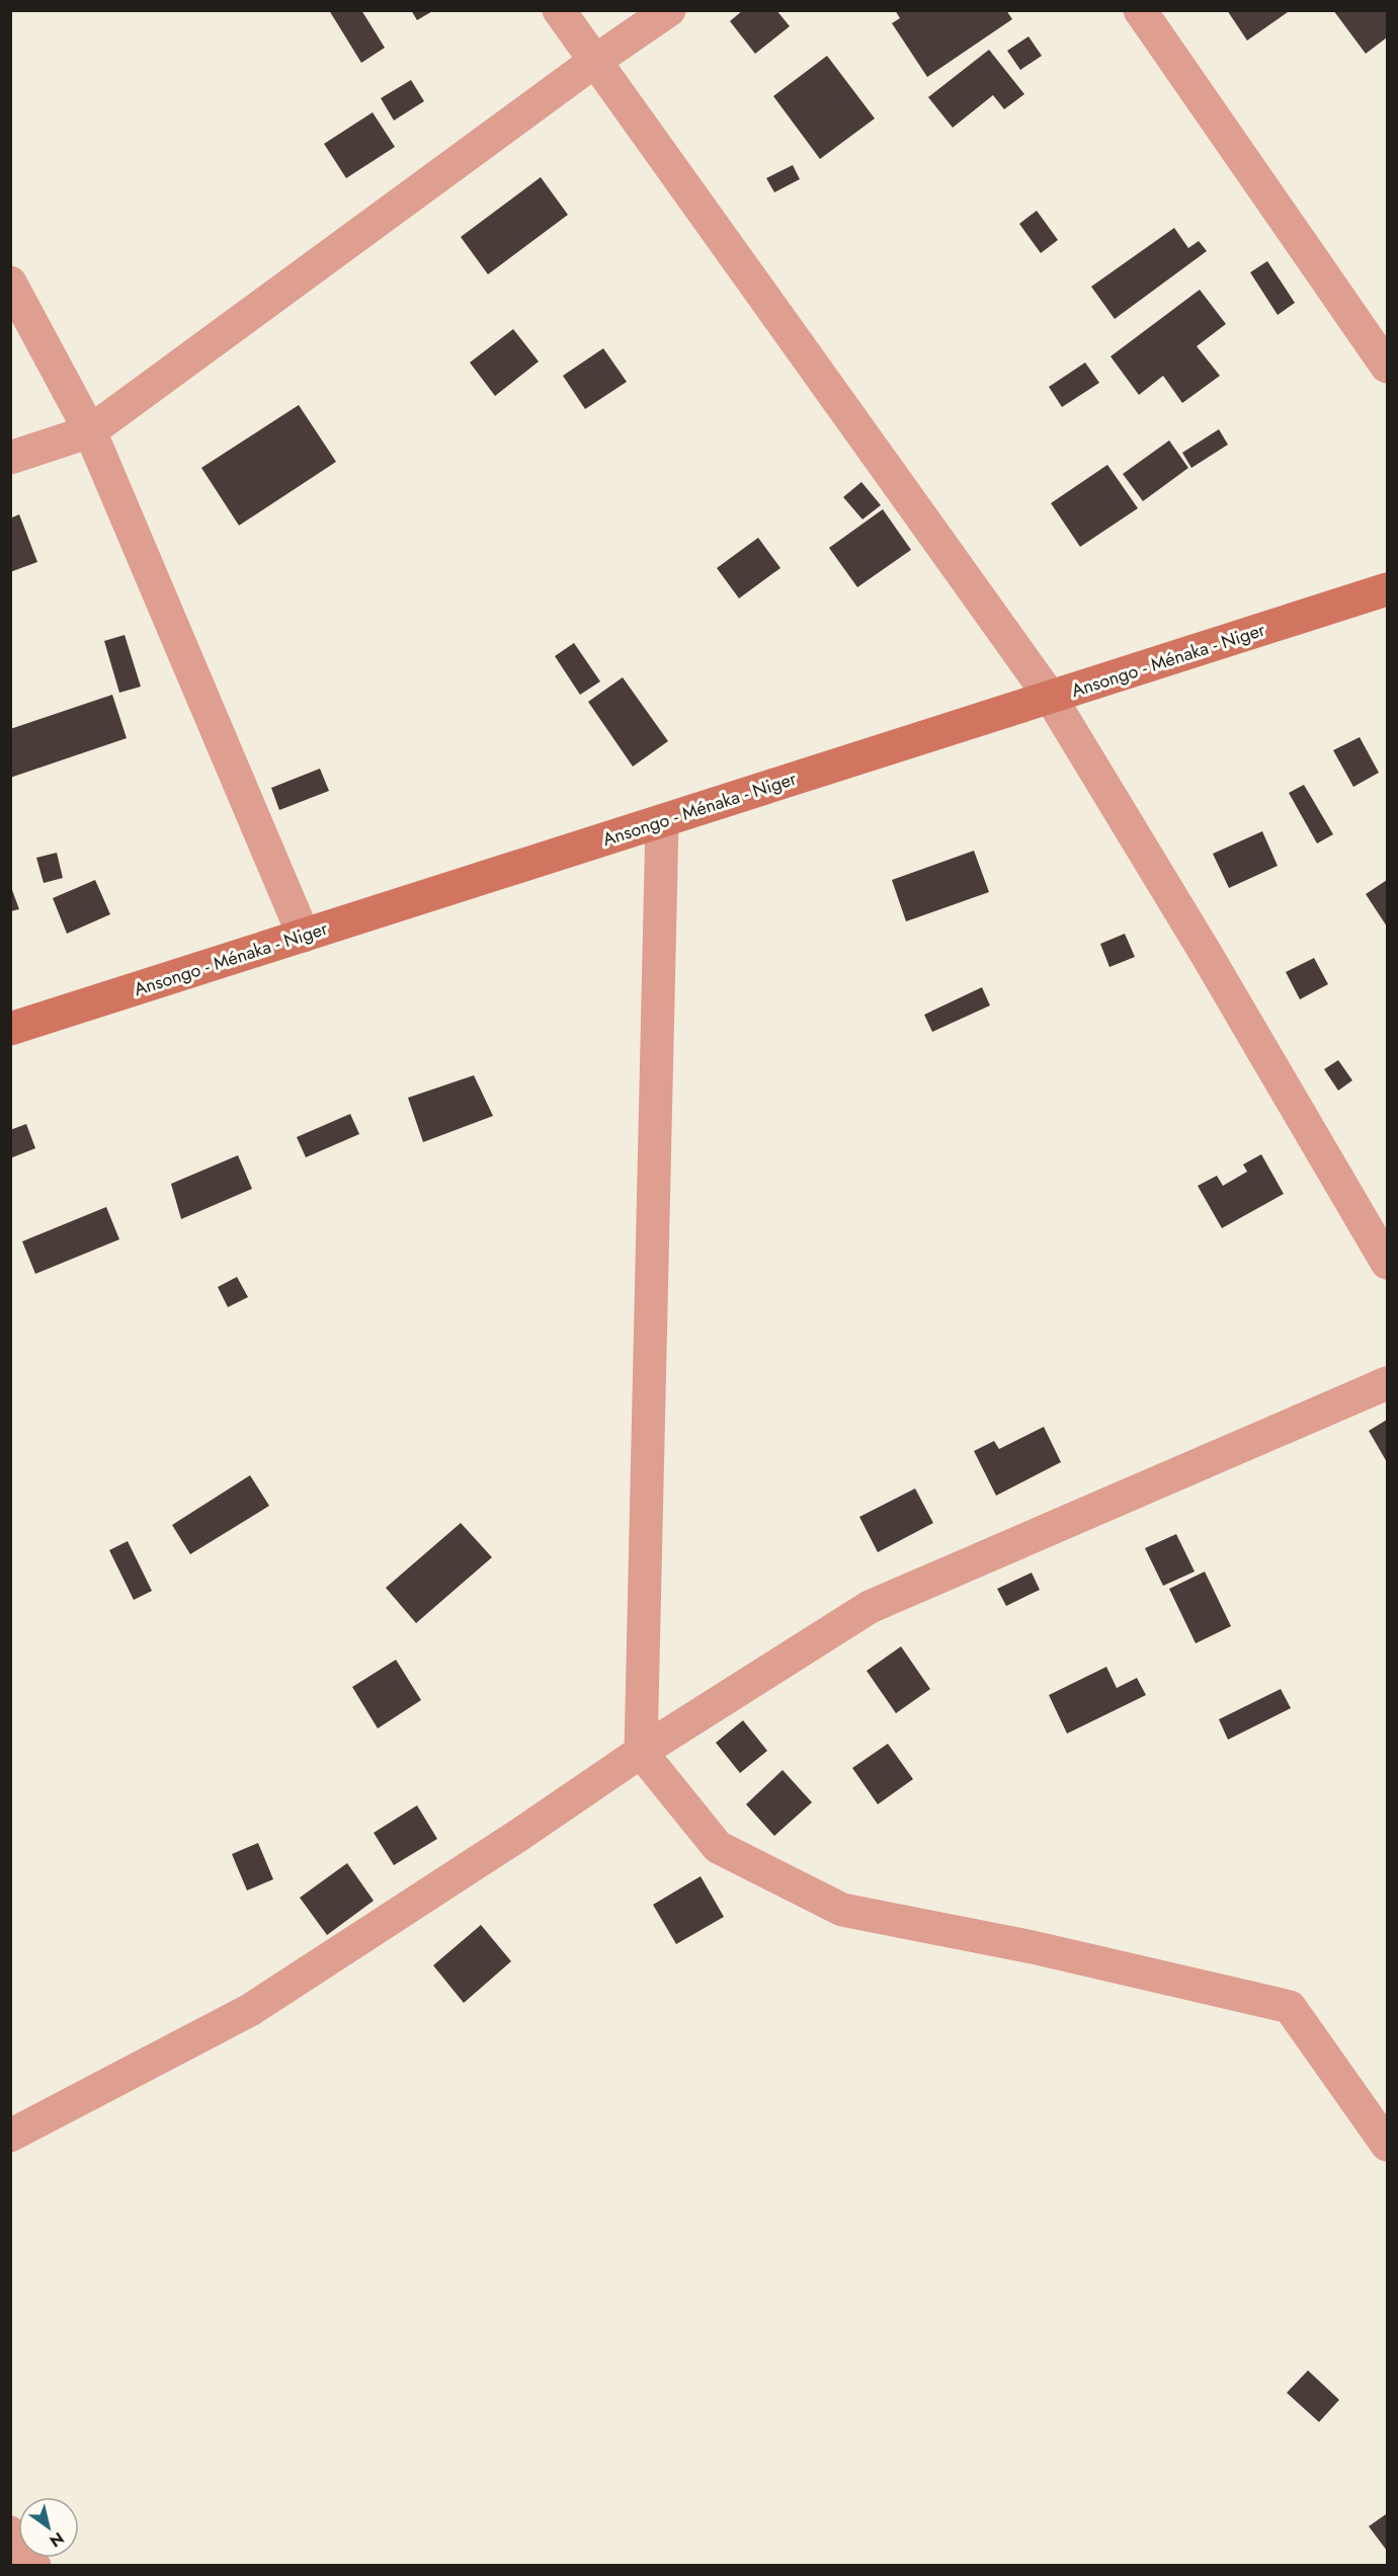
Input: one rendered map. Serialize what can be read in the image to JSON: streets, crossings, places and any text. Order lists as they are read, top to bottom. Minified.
{"streets":{"main road":["Ansongo - Ménaka - Niger"]},"north":"bottom right"}
